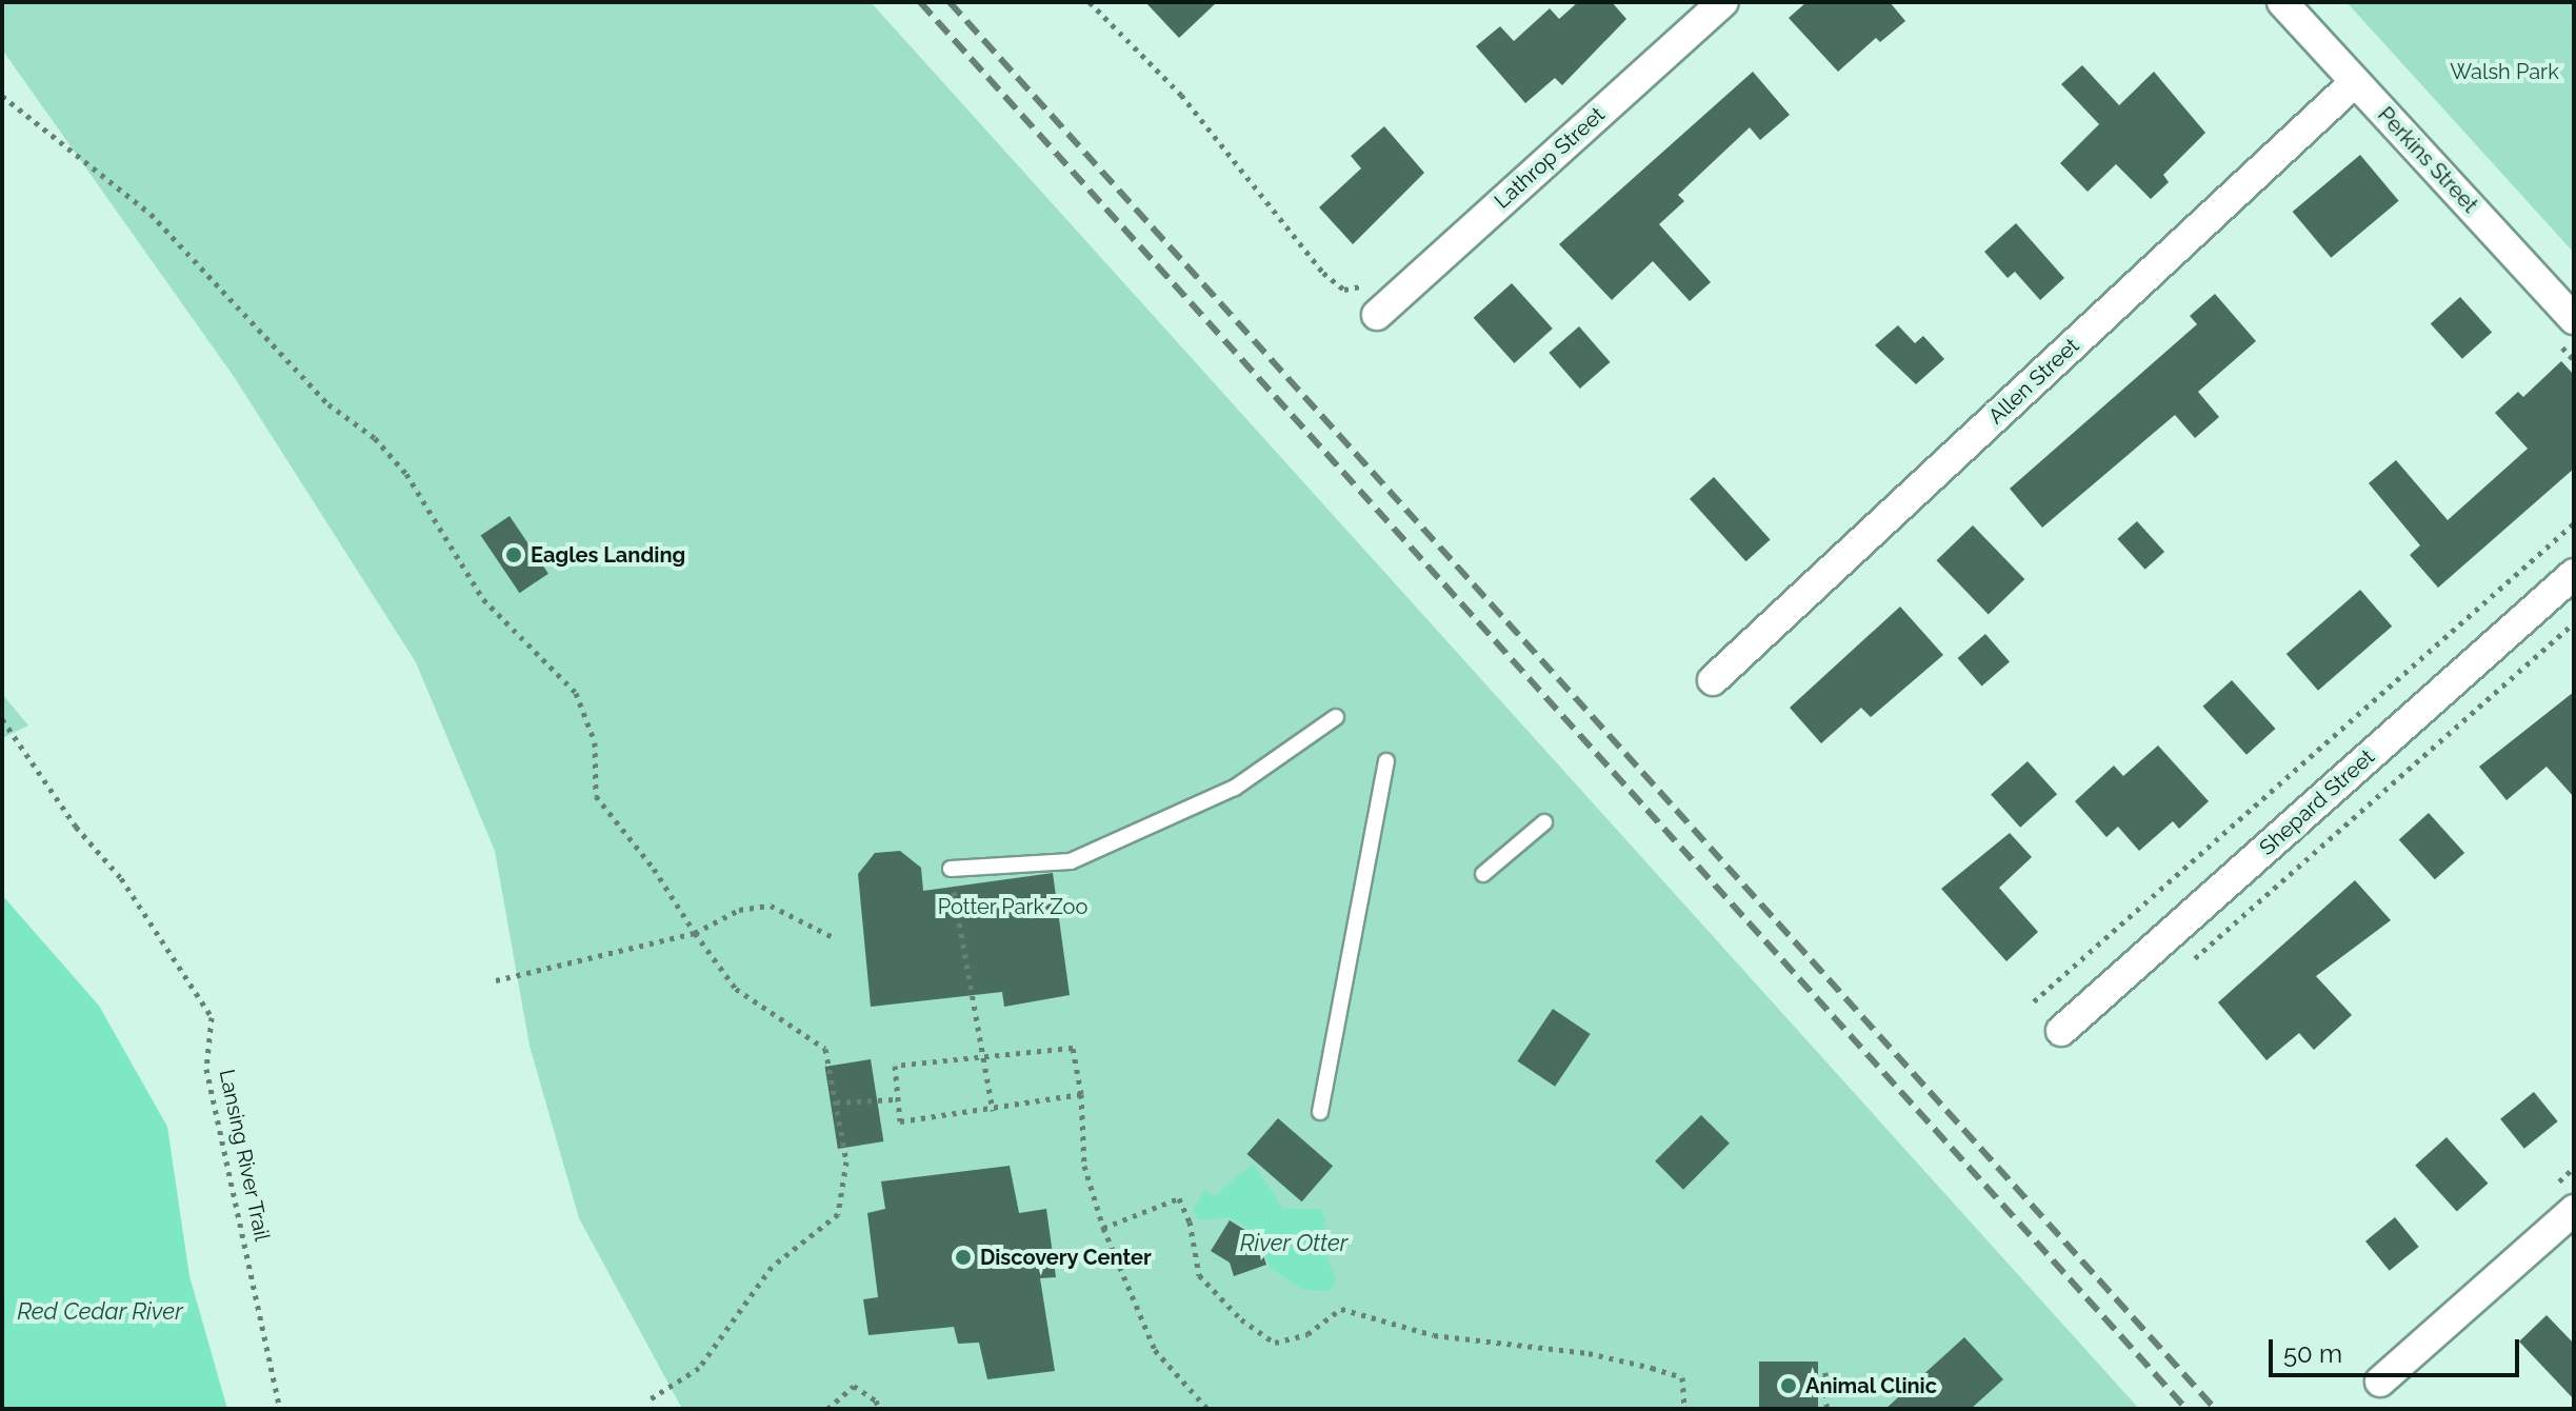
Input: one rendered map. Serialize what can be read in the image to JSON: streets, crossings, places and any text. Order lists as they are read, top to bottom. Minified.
{"streets":{"street":["Lathrop Street","Perkins Street","Allen Street","Shepard Street"],"path":["Lansing River Trail"]},"crossings":[["Perkins Street","Allen Street"]],"water":["River Otter","Red Cedar River"],"parks":["Walsh Park","Potter Park Zoo"],"places":["Eagles Landing","Discovery Center","Animal Clinic"],"scale_bar":"50 m"}
